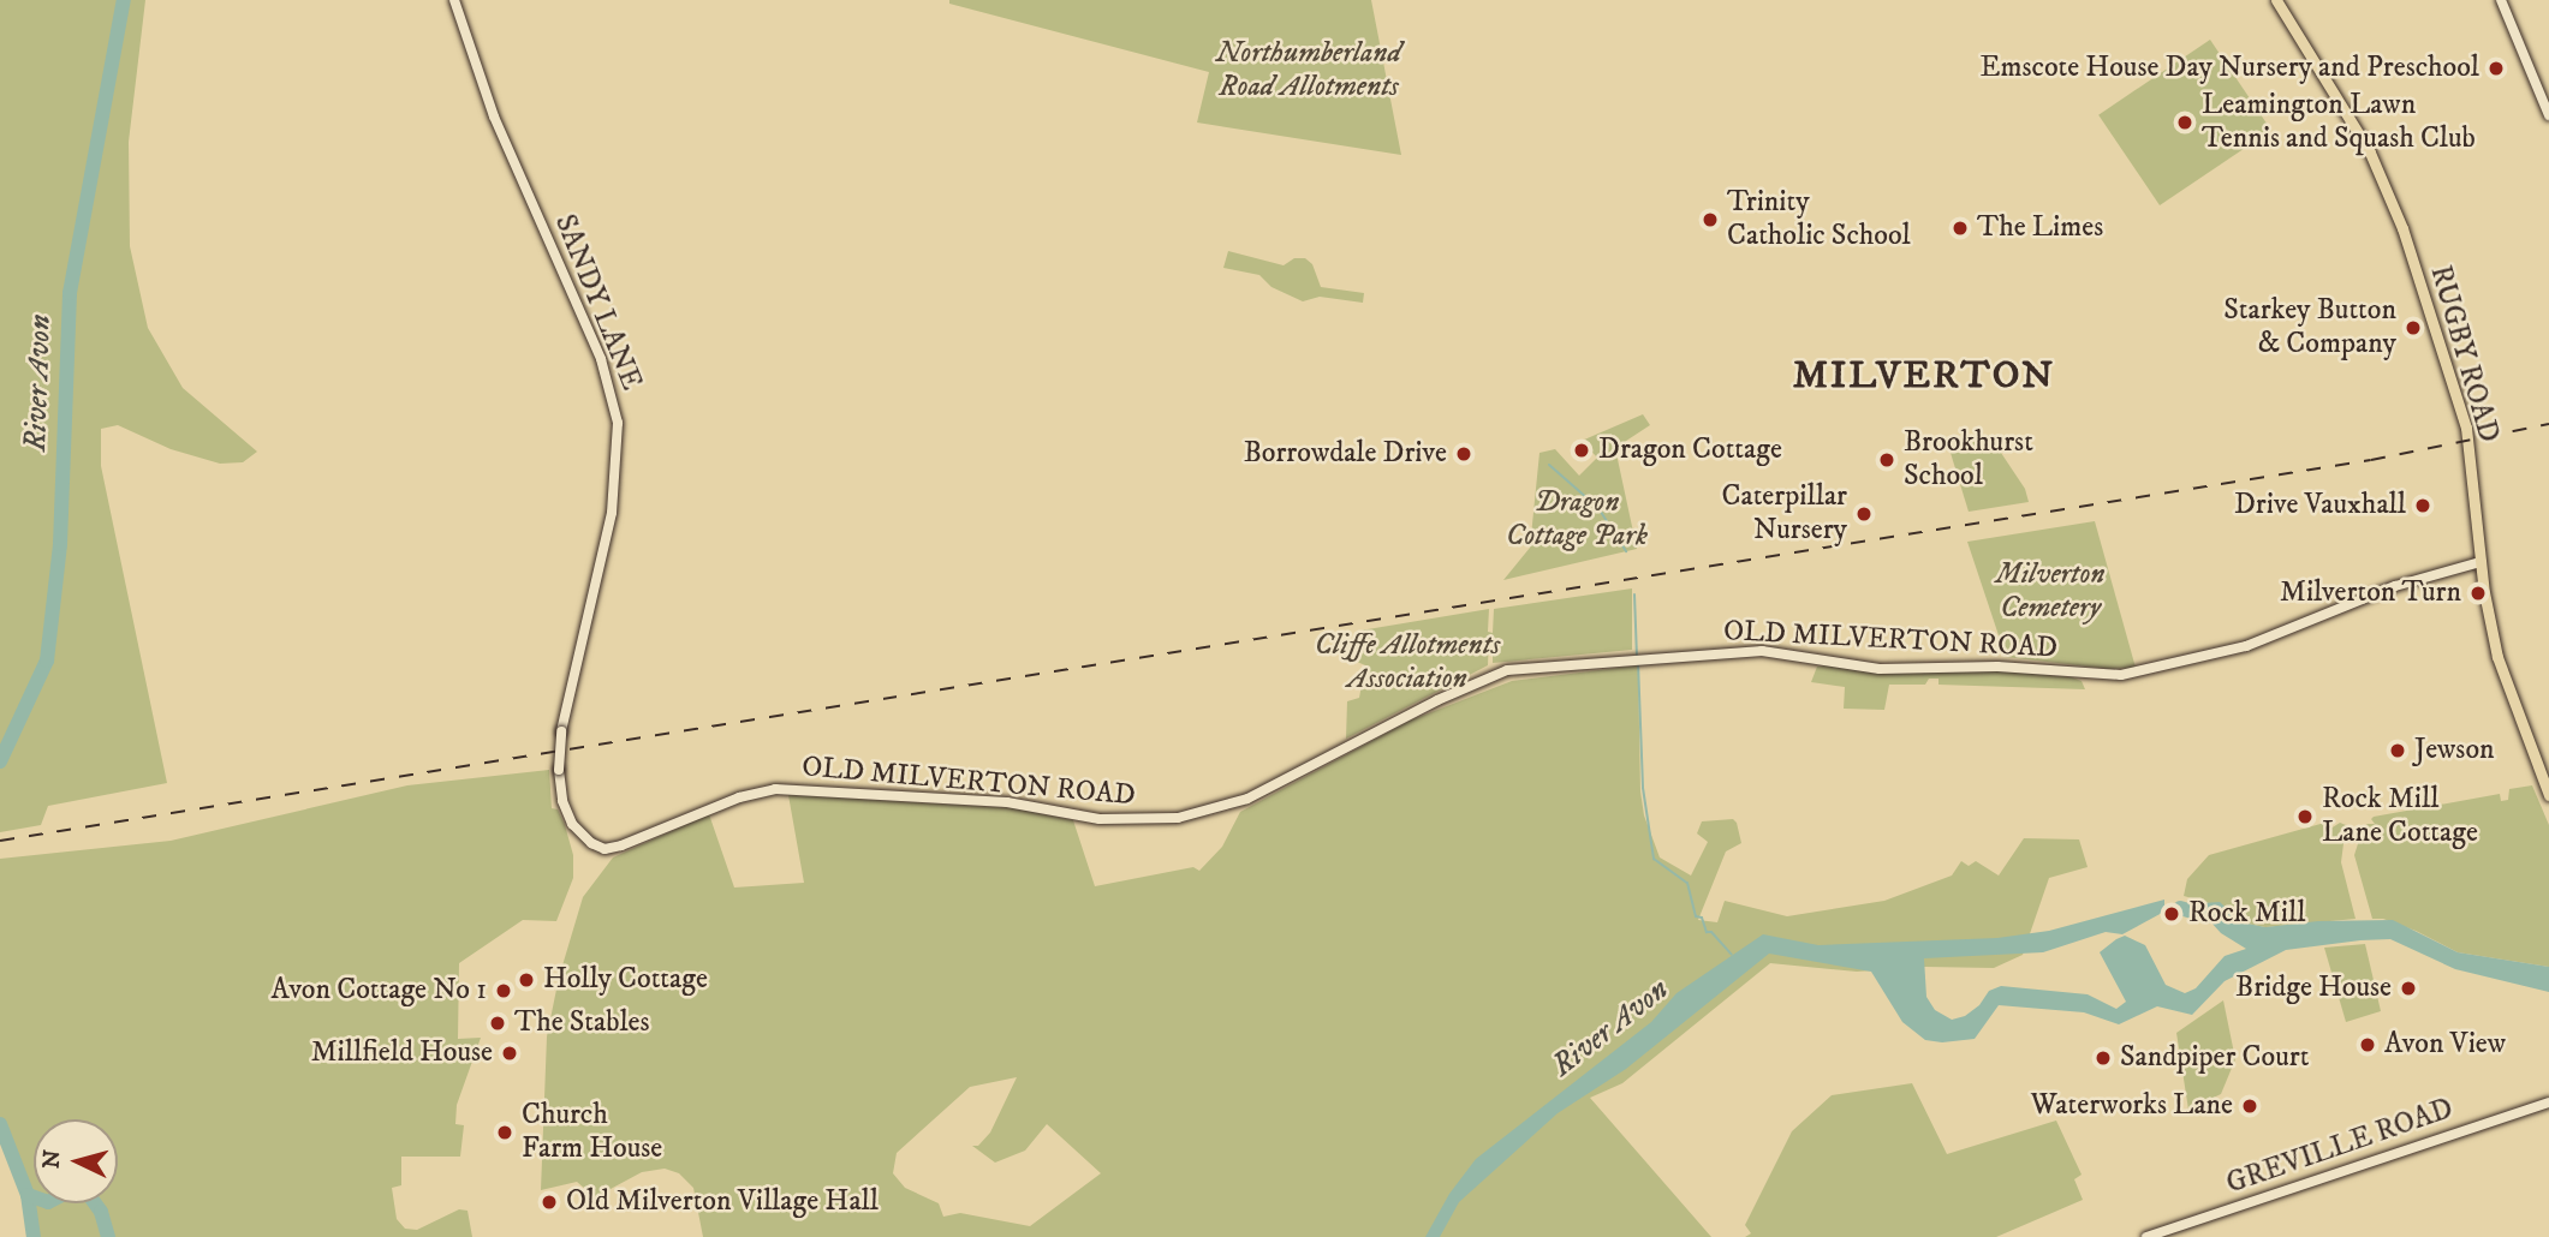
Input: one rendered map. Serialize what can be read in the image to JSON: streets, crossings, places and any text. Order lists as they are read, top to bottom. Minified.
{"streets":{"main road":["RUGBY ROAD"],"street":["SANDY LANE","OLD MILVERTON ROAD","GREVILLE ROAD"]},"crossings":[["SANDY LANE","OLD MILVERTON ROAD"],["RUGBY ROAD","OLD MILVERTON ROAD"]],"districts":["MILVERTON"],"water":["River Avon"],"parks":["Northumberland Road Allotments","Dragon Cottage Park","Milverton Cemetery","Cliffe Allotments Association"],"places":["Emscote House Day Nursery and Preschool","Leamington Lawn Tennis and Squash Club","Trinity Catholic School","The Limes","Starkey Button & Company","Dragon Cottage","Borrowdale Drive","Brookhurst School","Drive Vauxhall","Caterpillar Nursery","Milverton Turn","Jewson","Rock Mill Lane Cottage","Rock Mill","Holly Cottage","Bridge House","Avon Cottage No 1","The Stables","Avon View","Millfield House","Sandpiper Court","Waterworks Lane","Church Farm House","Old Milverton Village Hall"],"north":"left"}
